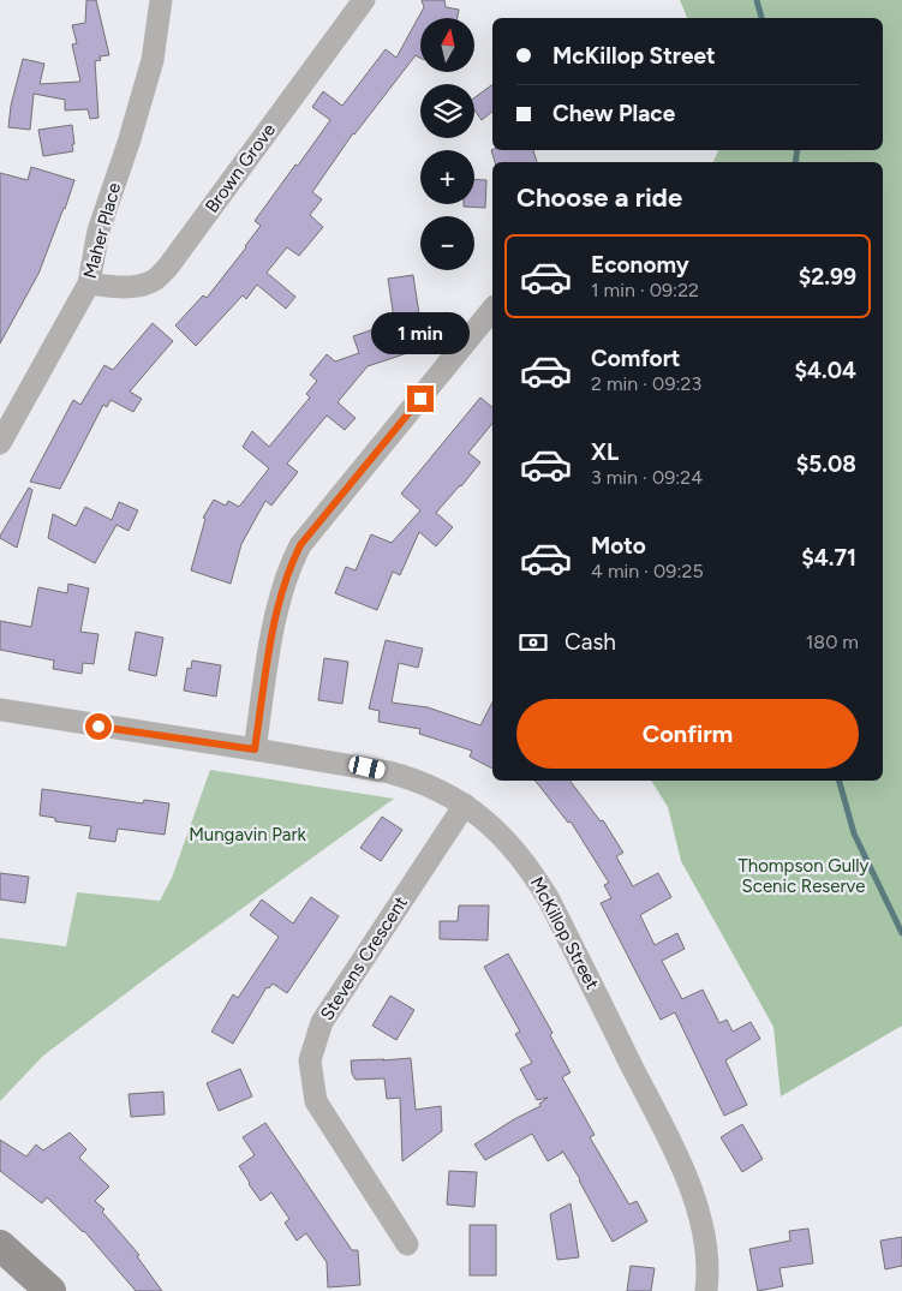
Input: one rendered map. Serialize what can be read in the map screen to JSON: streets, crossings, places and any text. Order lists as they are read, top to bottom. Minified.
{"streets":{"street":["Brown Grove","Maher Place","McKillop Street","Stevens Crescent"]},"crossings":[["Brown Grove","Maher Place"],["McKillop Street","Stevens Crescent"]],"parks":["Mungavin Park","Thompson Gully Scenic Reserve"],"north":"top","page":{"map_buttons":["+","−"],"banner":["McKillop Street","Chew Place"],"heading":"Choose a ride","list":[{"name":"Economy","note":"1 min · 09:22","value":"$2.99"},{"name":"Comfort","note":"2 min · 09:23","value":"$4.04"},{"name":"XL","note":"3 min · 09:24","value":"$5.08"},{"name":"Moto","note":"4 min · 09:25","value":"$4.71"}],"bubble":"1 min","pay":["Cash","180 m"],"buttons":"Confirm"}}
